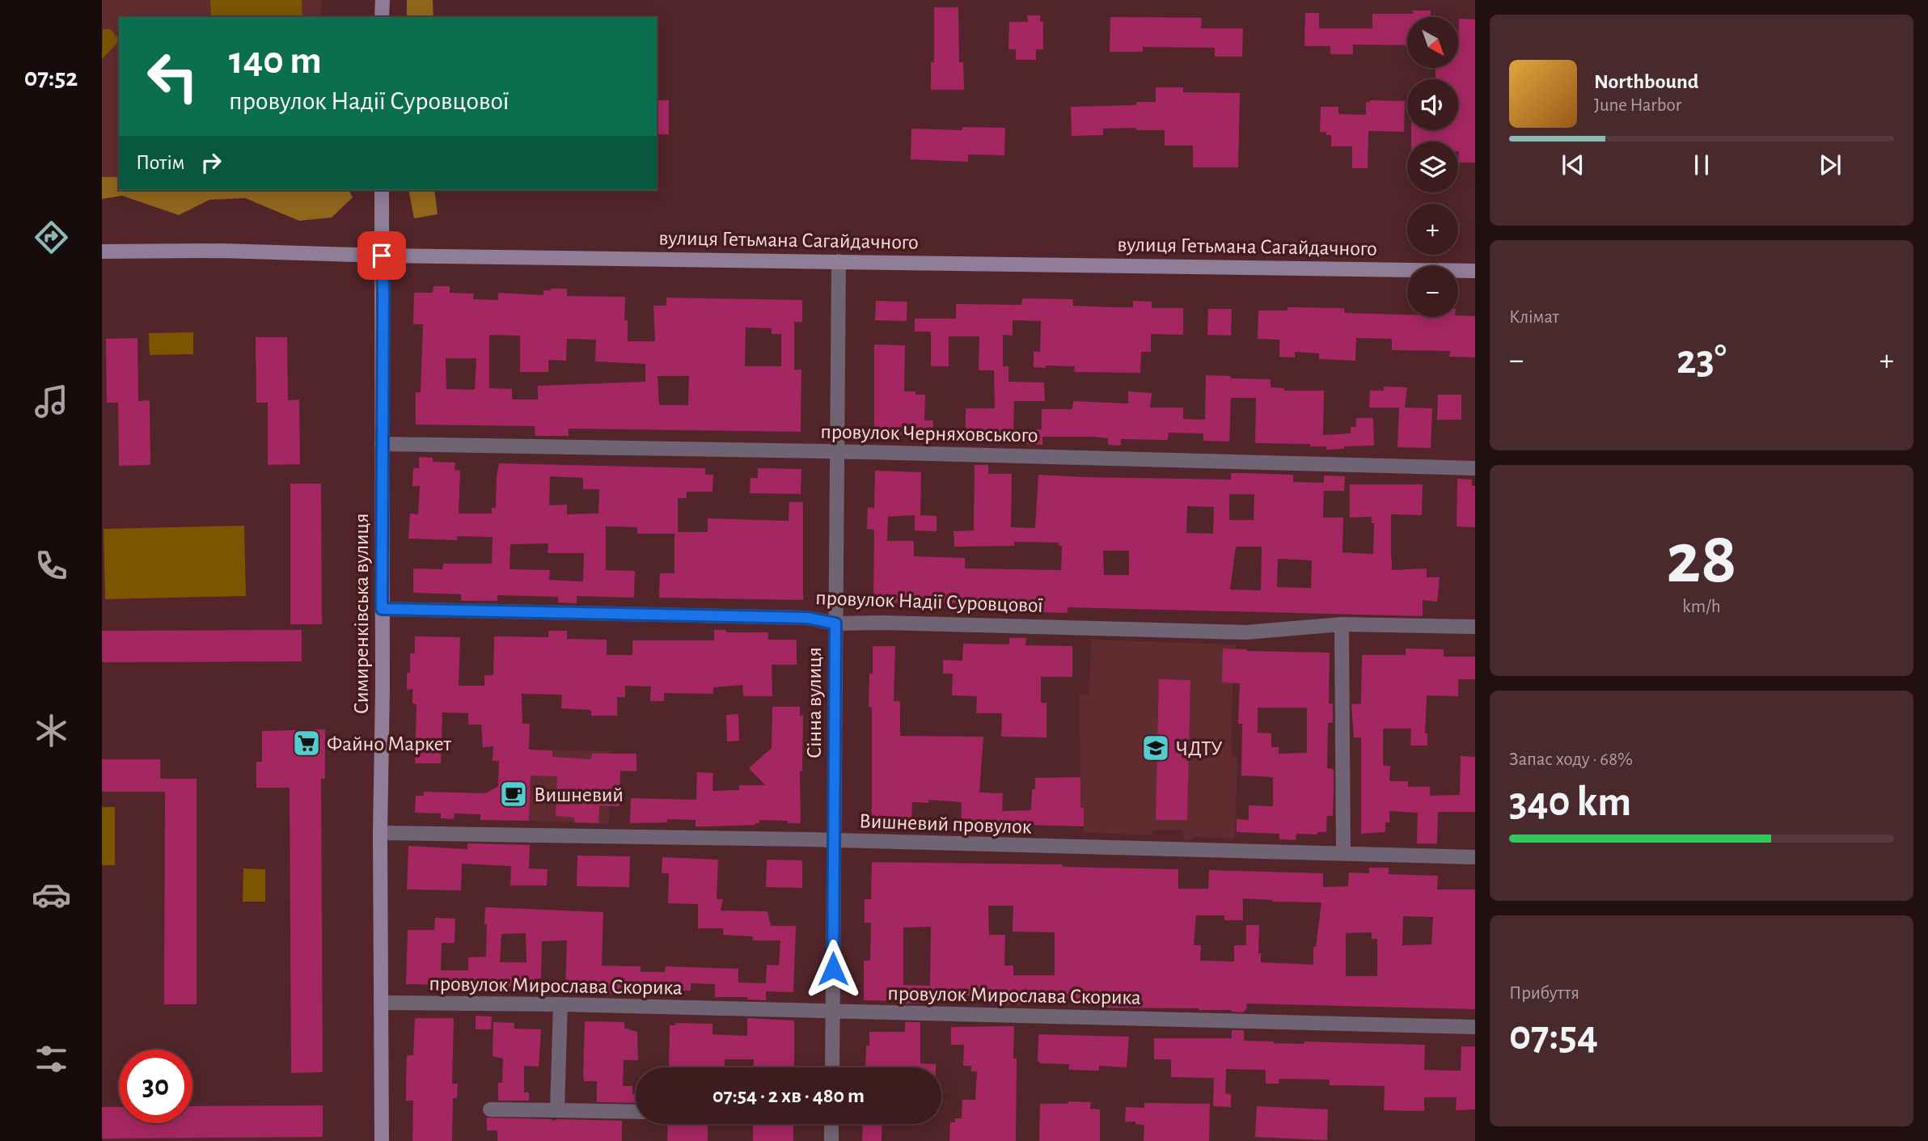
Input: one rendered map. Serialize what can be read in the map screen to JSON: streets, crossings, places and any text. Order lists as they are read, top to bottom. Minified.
{"streets":{"main road":["вулиця Гетьмана Сагайдачного","Симиренківська вулиця"],"street":["провулок Черняховського","провулок Надії Суровцової","Сінна вулиця","Вишневий провулок","провулок Мирослава Скорика"]},"crossings":[["вулиця Гетьмана Сагайдачного","Симиренківська вулиця"],["вулиця Гетьмана Сагайдачного","Сінна вулиця"],["провулок Черняховського","Симиренківська вулиця"],["провулок Черняховського","Сінна вулиця"],["провулок Надії Суровцової","Симиренківська вулиця"],["провулок Надії Суровцової","Сінна вулиця"],["Симиренківська вулиця","Вишневий провулок"],["Симиренківська вулиця","провулок Мирослава Скорика"],["Сінна вулиця","Вишневий провулок"],["Сінна вулиця","провулок Мирослава Скорика"]],"places":{"supermarket":["Файно Маркет"],"school or university":["ЧДТУ"],"cafe":["Вишневий"]},"north":"bottom right","page":{"tabs":"07:52","map_buttons":["+","−"],"turn":["140 m","провулок Надії Суровцової"],"song":["Northbound","June Harbor"],"then":"Потім","tile":["Клімат",["28","km/h"],["Запас ходу · 68%","340 km"],["Прибуття","07:54"]],"heat":["−","23°","+"],"limit":"30","trip":"07:54 · 2 хв · 480 m"}}
